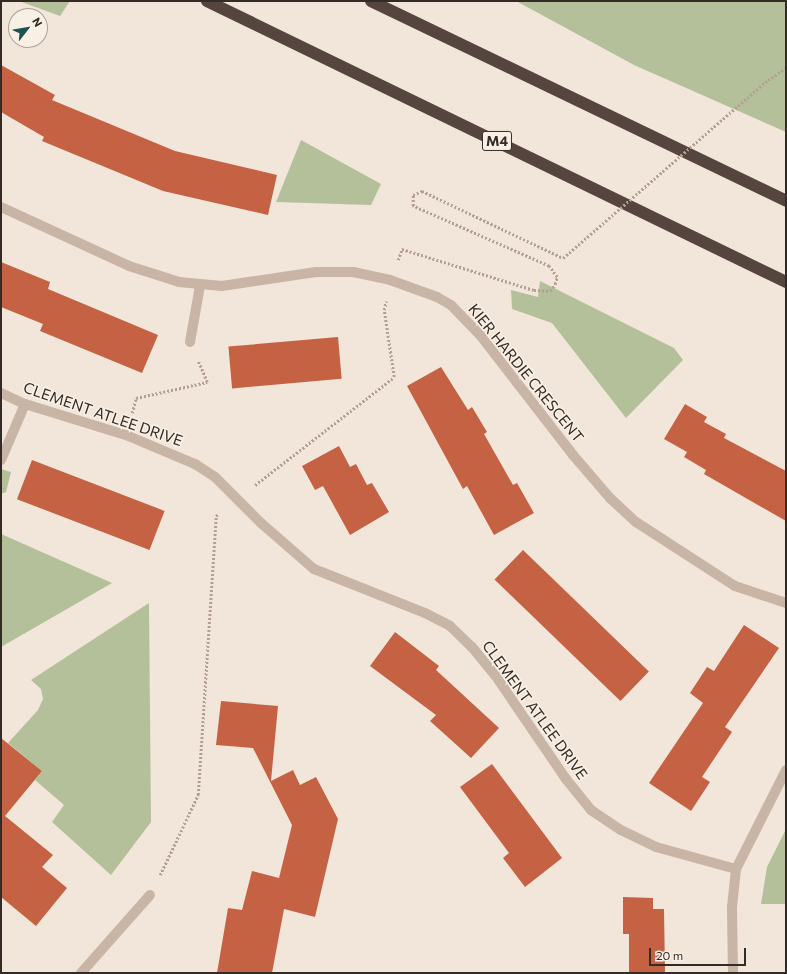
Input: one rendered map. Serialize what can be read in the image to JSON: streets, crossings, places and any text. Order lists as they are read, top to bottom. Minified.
{"streets":{"highway":["M4"],"street":["KIER HARDIE CRESCENT","CLEMENT ATLEE DRIVE"]},"scale_bar":"20 m","north":"top right"}
